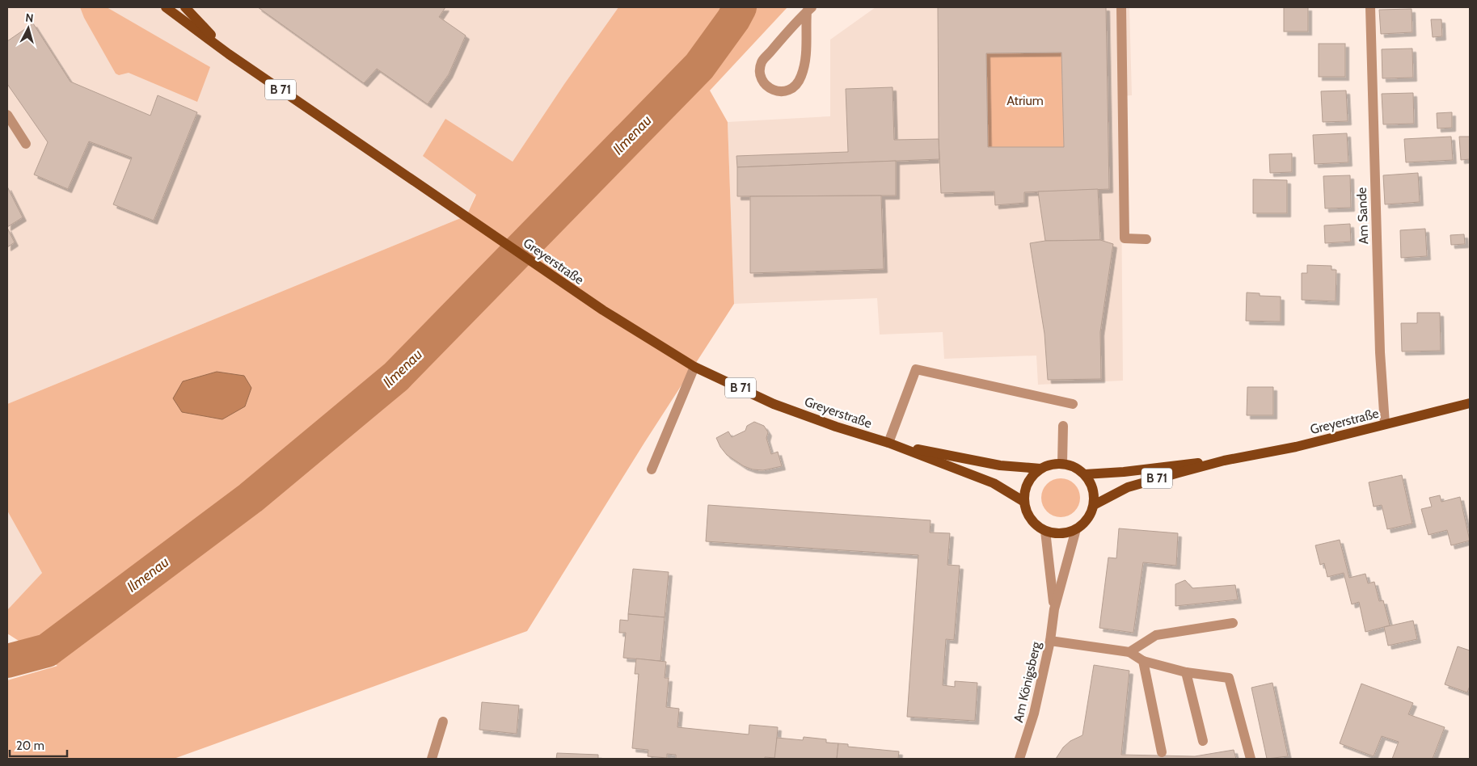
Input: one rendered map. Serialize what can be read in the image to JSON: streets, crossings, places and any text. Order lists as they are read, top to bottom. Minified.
{"streets":{"main road":["B 71","Greyerstraße"],"street":["Am Sande","Am Königsberg"]},"crossings":[["Am Sande","Greyerstraße"],["Greyerstraße","Am Königsberg"]],"water":["Ilmenau"],"parks":["Atrium"],"scale_bar":"20 m","north":"top"}
